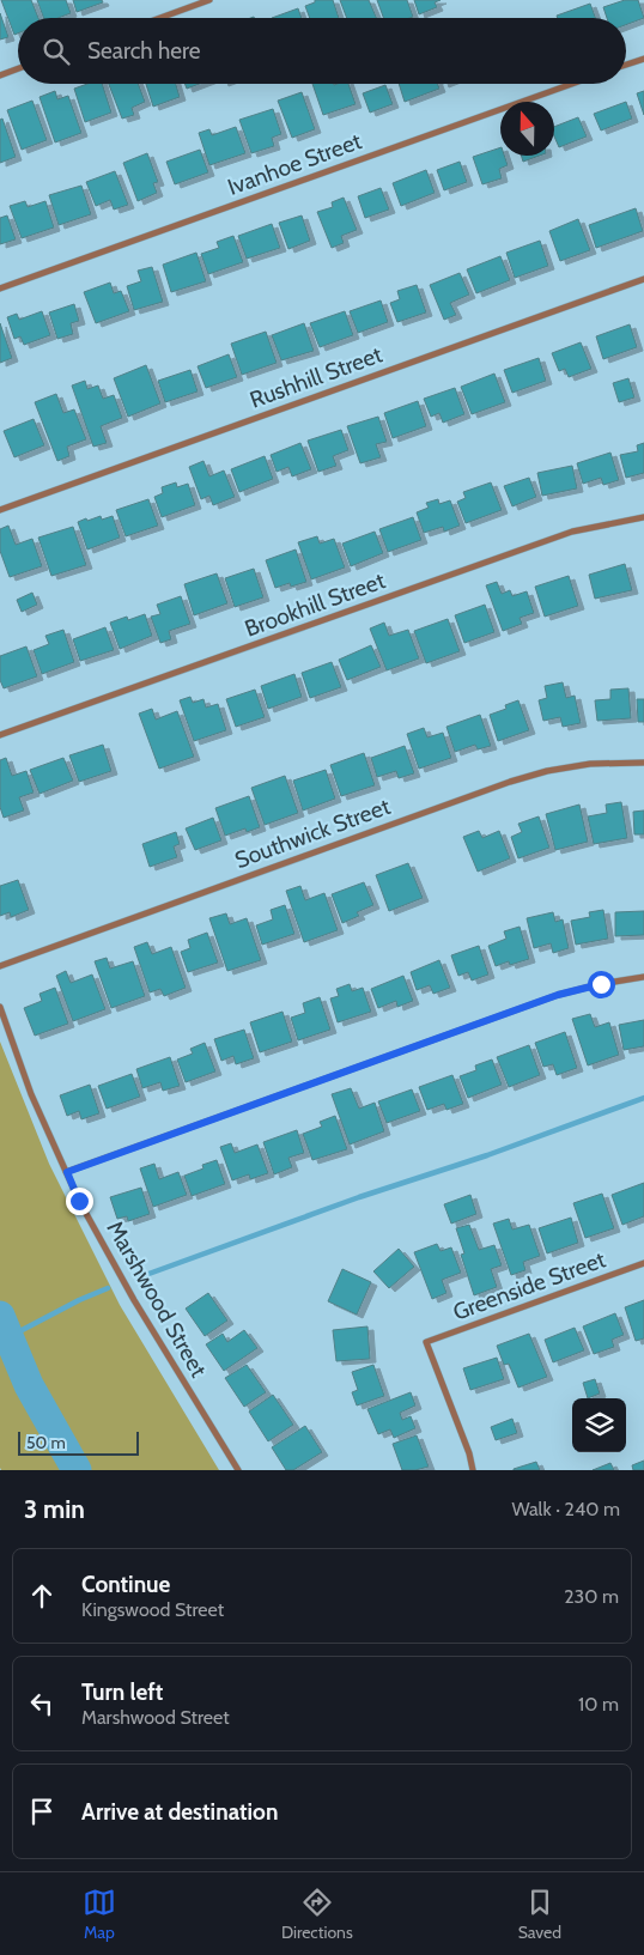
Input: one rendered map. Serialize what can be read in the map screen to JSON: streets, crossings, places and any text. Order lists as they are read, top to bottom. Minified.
{"streets":{"street":["Ivanhoe Street","Rushhill Street","Brookhill Street","Southwick Street","Greenside Street","Marshwood Street"]},"scale_bar":"50 m","north":"top","page":{"search":"Search here","scale":"50 m","heading":["3 min","Walk · 240 m"],"list":[["Continue","Kingswood Street","230 m"],["Turn left","Marshwood Street","10 m"],"Arrive at destination"],"nav":["Map","Directions","Saved"]}}
